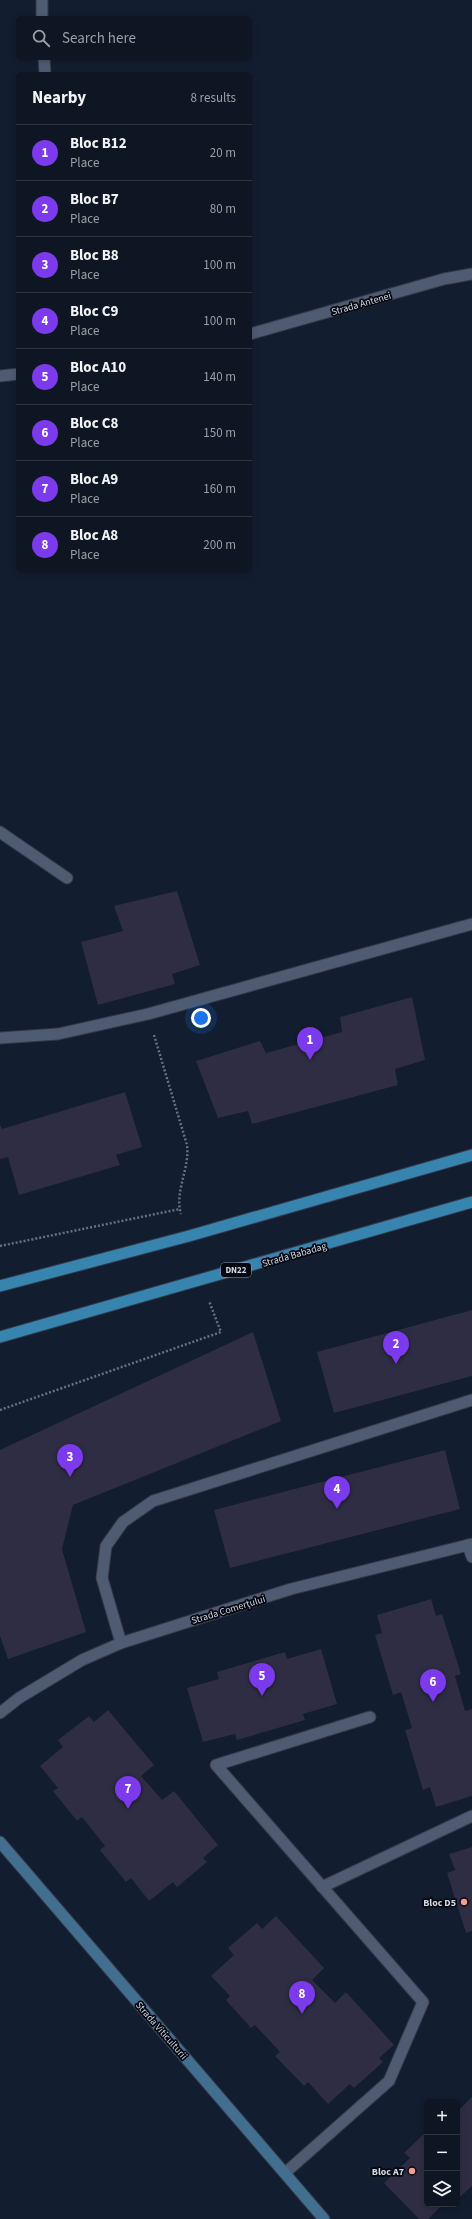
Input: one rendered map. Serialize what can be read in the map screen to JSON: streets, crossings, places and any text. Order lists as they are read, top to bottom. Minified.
{"streets":{"main road":["Strada Babadag","DN22","Strada Viticulturii"],"street":["Strada Antenei","Strada Comerțului"]},"places":["Bloc D5","Bloc A7"],"page":{"search":"Search here","heading":["Nearby","8 results"],"list":[{"mark":"1","name":"Bloc B12","note":"Place","value":"20 m"},{"mark":"2","name":"Bloc B7","note":"Place","value":"80 m"},{"mark":"3","name":"Bloc B8","note":"Place","value":"100 m"},{"mark":"4","name":"Bloc C9","note":"Place","value":"100 m"},{"mark":"5","name":"Bloc A10","note":"Place","value":"140 m"},{"mark":"6","name":"Bloc C8","note":"Place","value":"150 m"},{"mark":"7","name":"Bloc A9","note":"Place","value":"160 m"},{"mark":"8","name":"Bloc A8","note":"Place","value":"200 m"}],"pins":["1","2","3","4","5","6","7","8"],"map_buttons":["+","−"]}}
